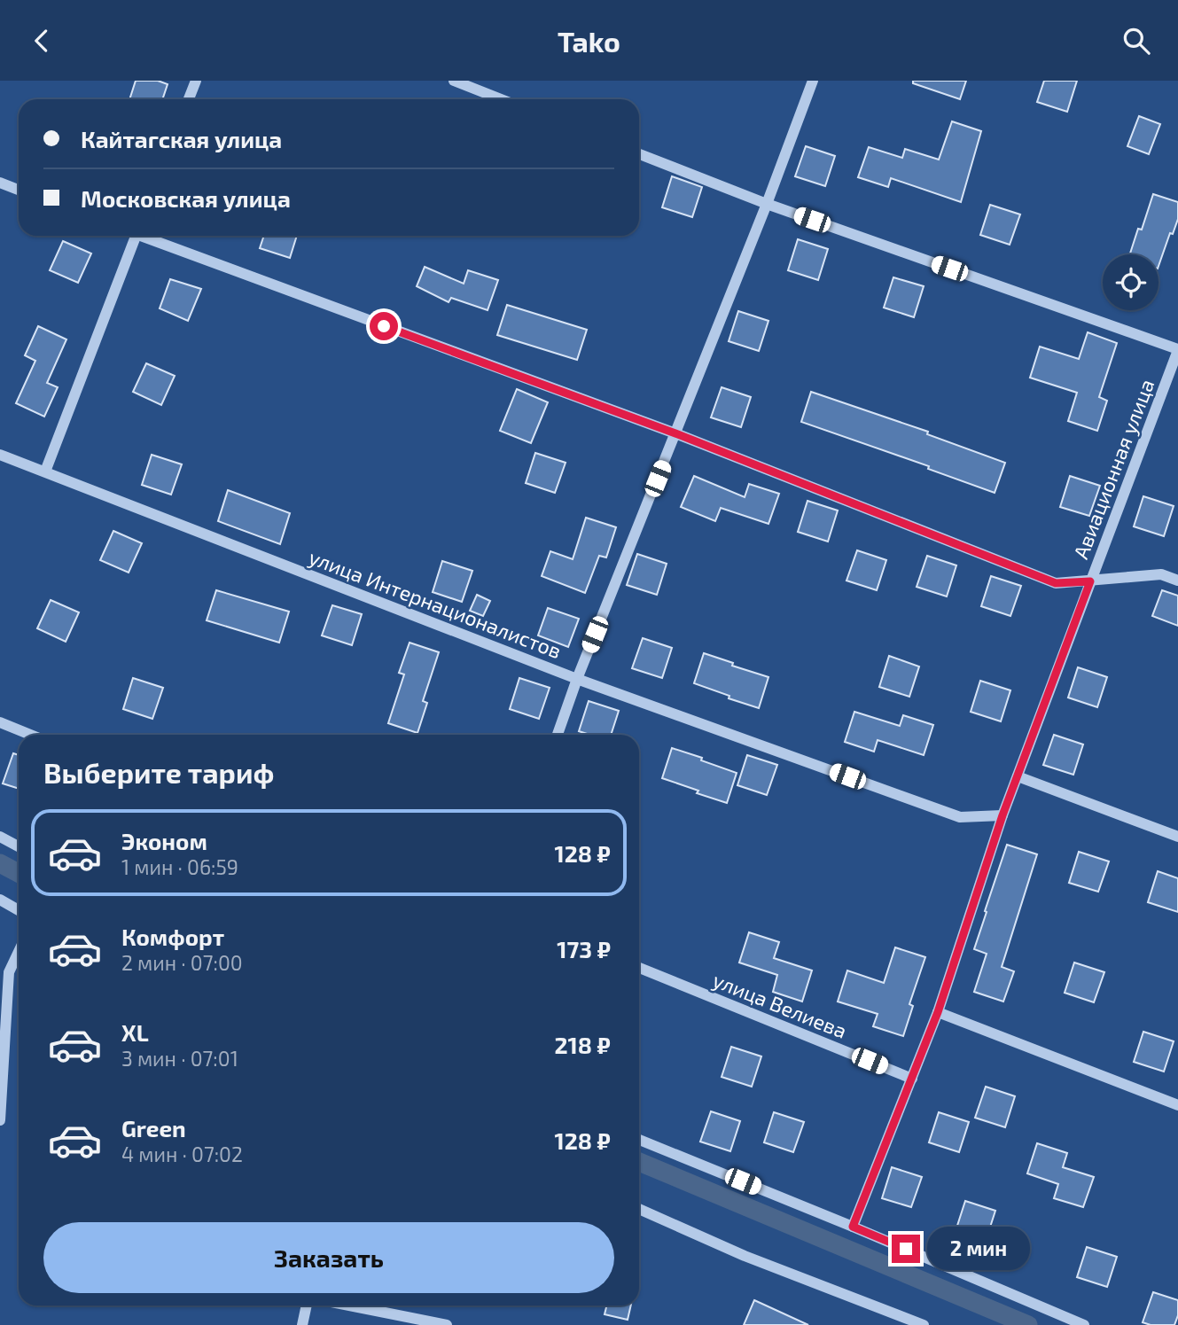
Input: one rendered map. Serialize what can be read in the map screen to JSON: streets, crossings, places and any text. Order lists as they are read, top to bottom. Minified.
{"streets":{"street":["Авиационная улица","улица Интернационалистов","улица Велиева"]},"crossings":[["Авиационная улица","улица Интернационалистов"],["Авиационная улица","улица Велиева"]],"page":{"header":"Tako","banner":["Кайтагская улица","Московская улица"],"heading":"Выберите тариф","list":[{"name":"Эконом","note":"1 мин · 06:59","value":"128 ₽"},{"name":"Комфорт","note":"2 мин · 07:00","value":"173 ₽"},{"name":"XL","note":"3 мин · 07:01","value":"218 ₽"},{"name":"Green","note":"4 мин · 07:02","value":"128 ₽"}],"buttons":"Заказать","bubble":"2 мин"}}
